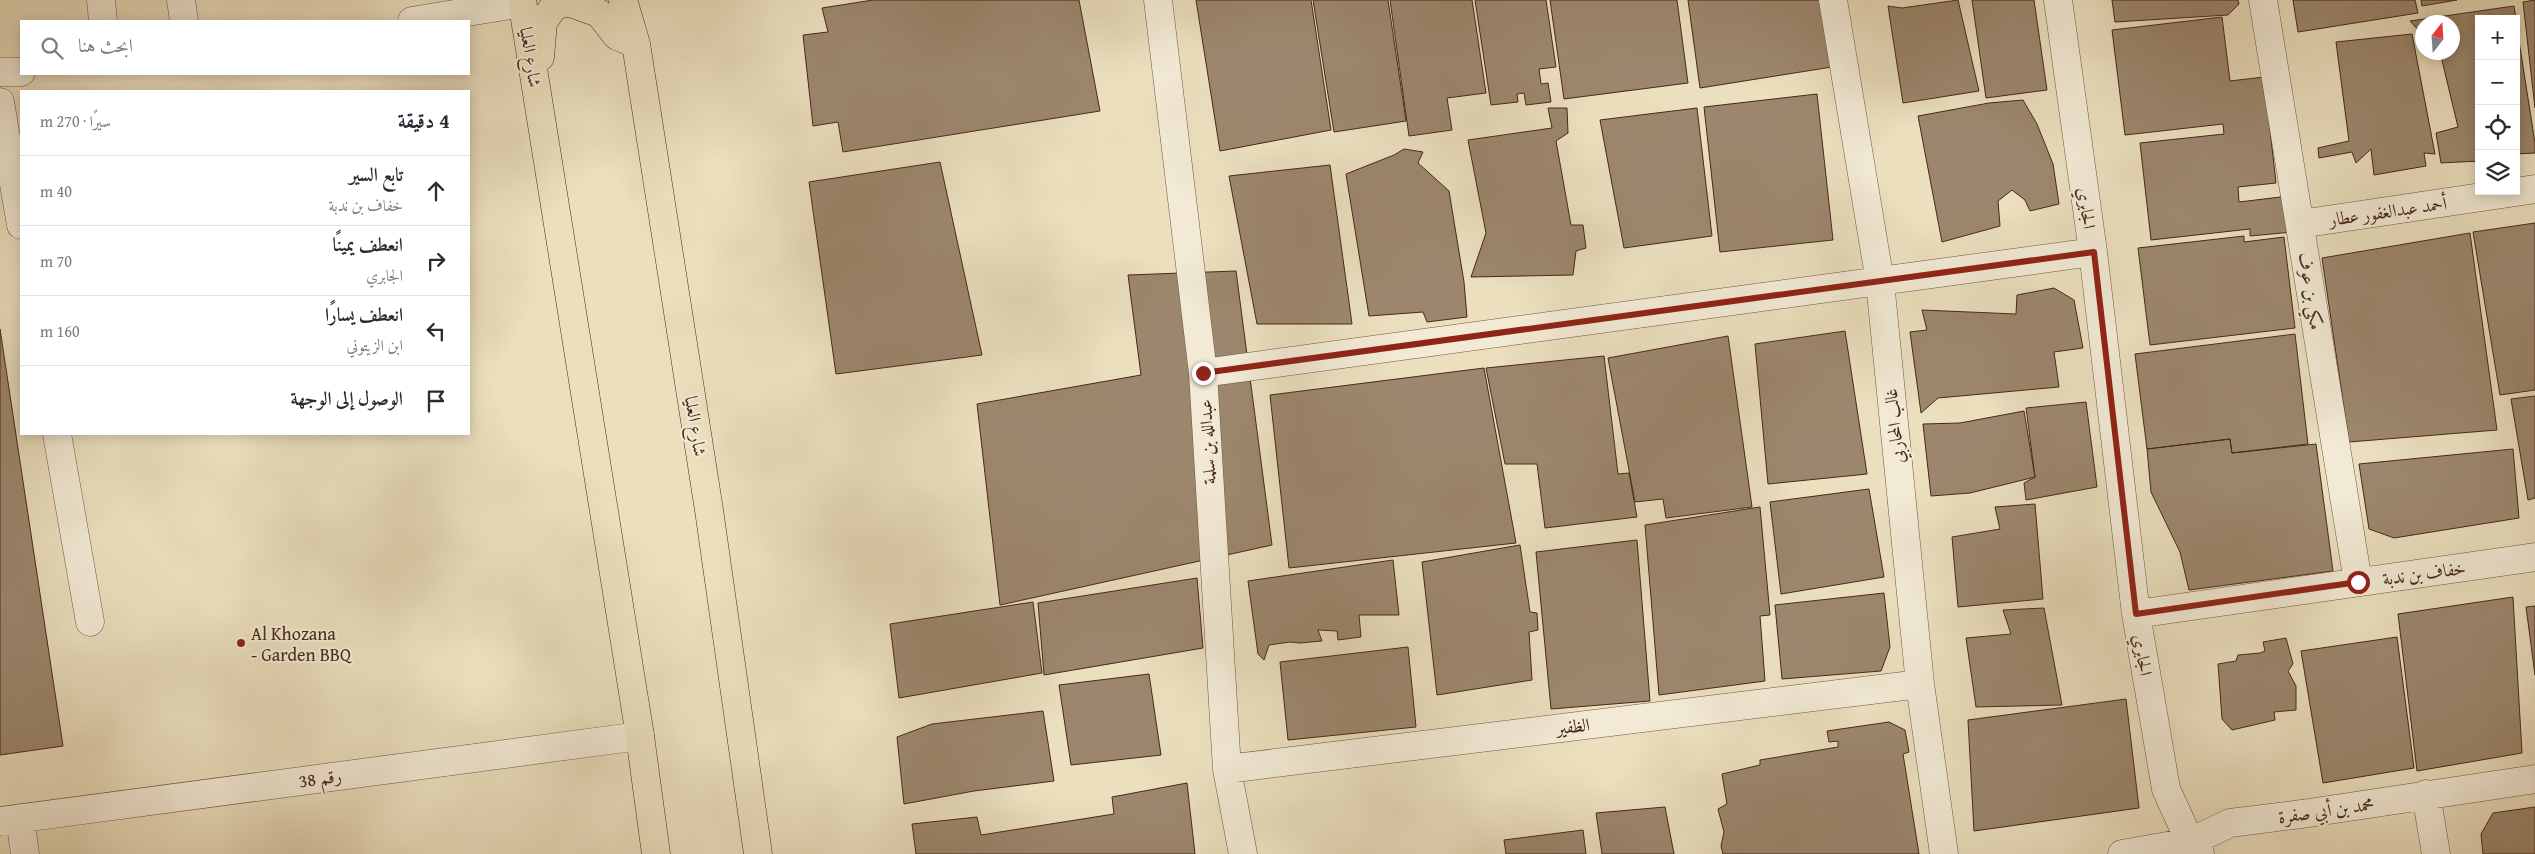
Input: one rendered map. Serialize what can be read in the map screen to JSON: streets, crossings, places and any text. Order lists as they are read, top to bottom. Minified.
{"streets":{"main road":["شارع العليا"],"street":["الجابري","أحمد عبدالغفور عطار","مكي بن عوف","غالب المحاربي","عبدالله بن سلمة","خفاف بن ندبة","الظفير","رقم 38","محمد بن أبي صفرة"]},"crossings":[["شارع العليا","رقم 38"],["الجابري","خفاف بن ندبة"],["الجابري","محمد بن أبي صفرة"],["أحمد عبدالغفور عطار","مكي بن عوف"],["مكي بن عوف","خفاف بن ندبة"],["غالب المحاربي","الظفير"],["عبدالله بن سلمة","الظفير"]],"places":["Al Khozana - Garden BBQ"],"north":"top","page":{"map_buttons":["+","−"],"search":"ابحث هنا","heading":["4 دقيقة","سيرًا · 270 m"],"list":[["تابع السير","خفاف بن ندبة","40 m"],["انعطف يمينًا","الجابري","70 m"],["انعطف يسارًا","ابن الزيتوني","160 m"],"الوصول إلى الوجهة"]}}
